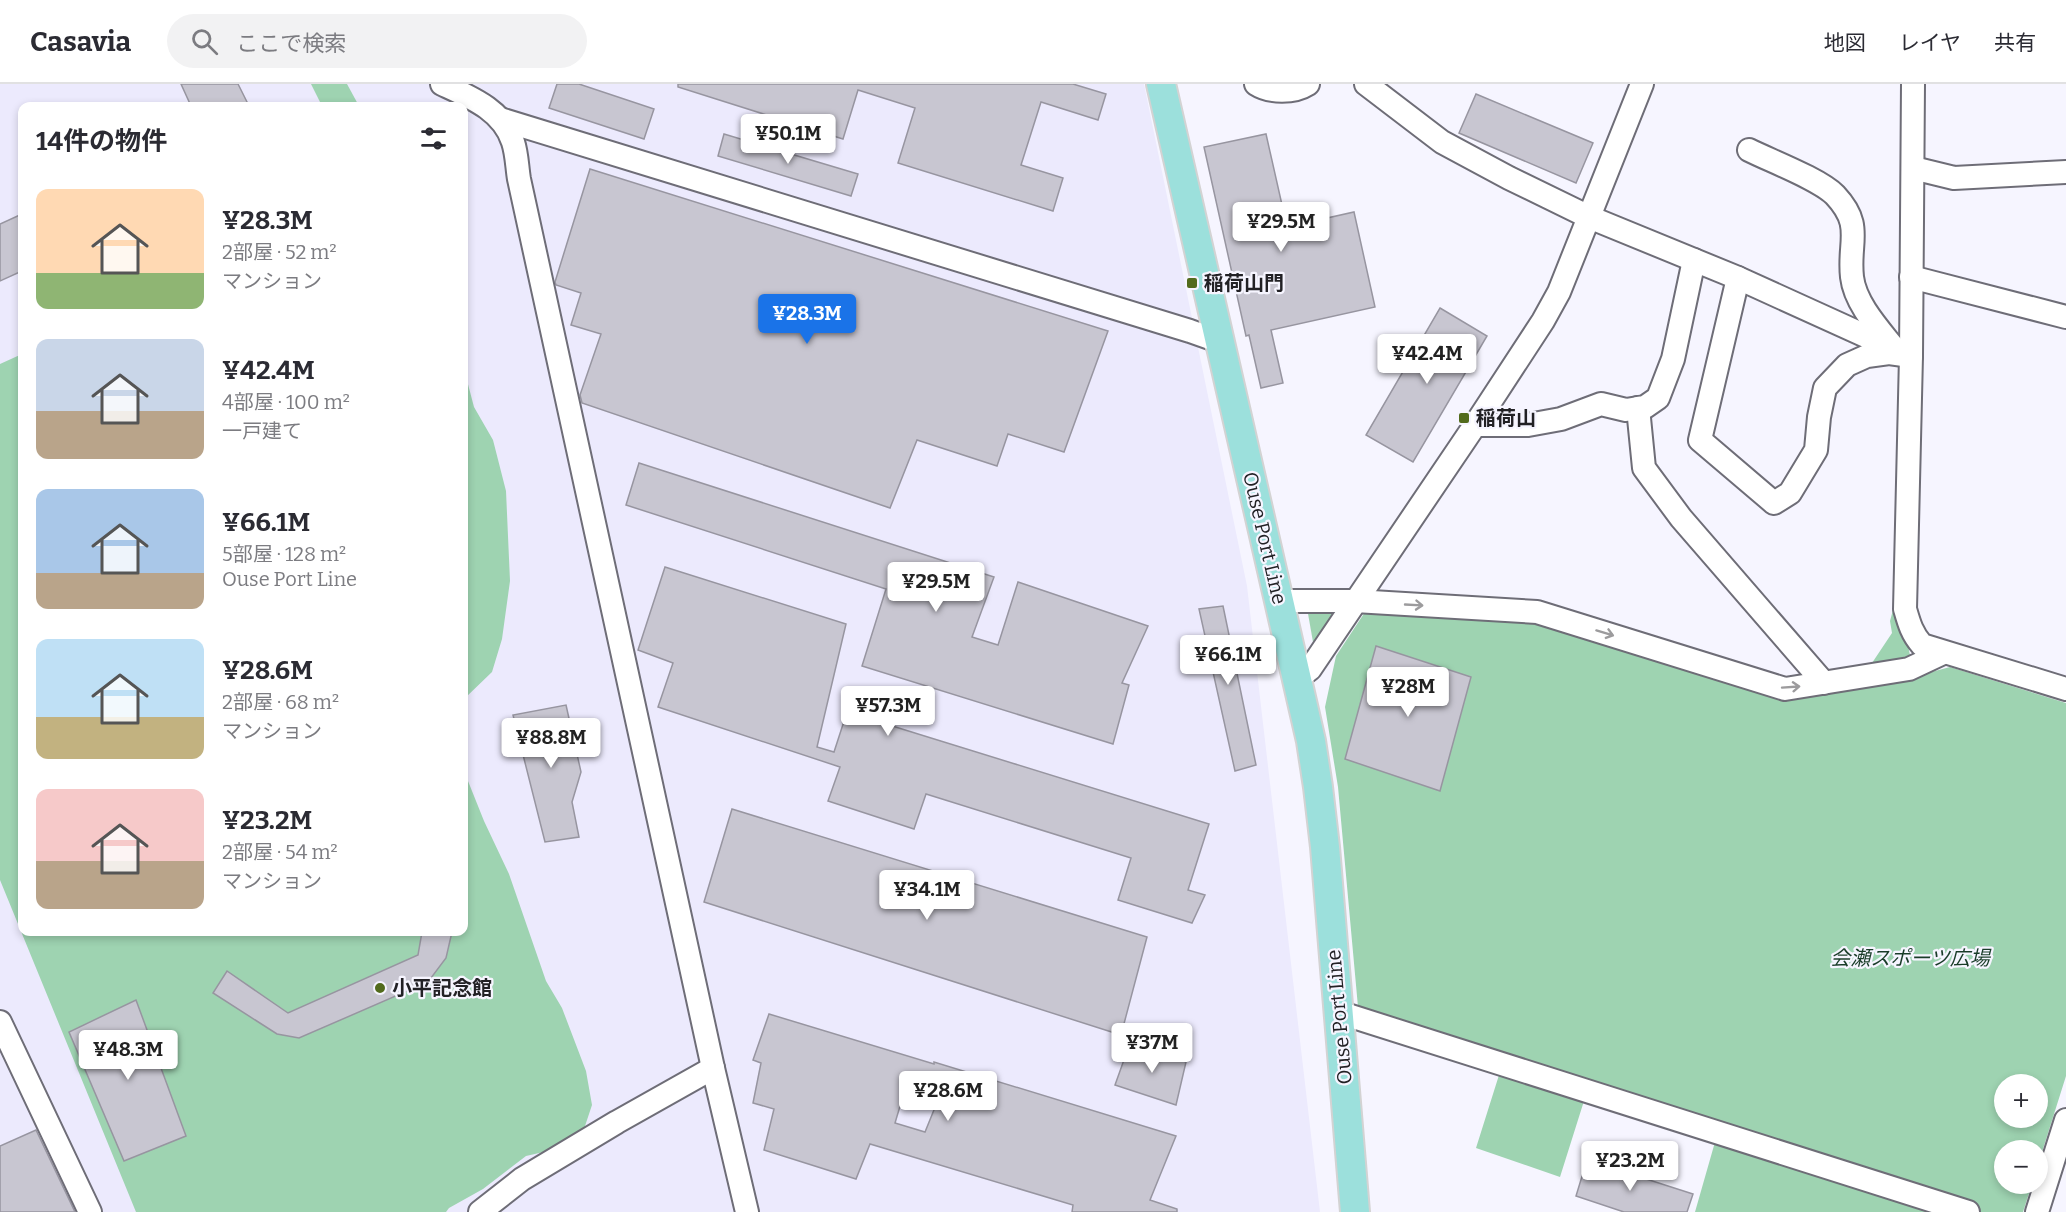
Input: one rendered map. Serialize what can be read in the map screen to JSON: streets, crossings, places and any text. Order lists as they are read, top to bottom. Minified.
{"streets":{"main road":["Ouse Port Line"]},"parks":["会瀬スポーツ広場"],"places":{"transit":["稲荷山門","稲荷山"],"other":["小平記念館"]},"page":{"header":"Casavia","search":"ここで検索","nav":["地図","レイヤ","共有"],"heading":"14件の物件","price":["¥50.1M","¥29.5M","¥28.3M","¥42.4M","¥29.5M","¥66.1M","¥28M","¥57.3M","¥88.8M","¥34.1M","¥37M","¥48.3M","¥28.6M","¥23.2M"],"list":[{"name":"¥28.3M","note":"2部屋 · 52 m² · マンション"},{"name":"¥42.4M","note":"4部屋 · 100 m² · 一戸建て"},{"name":"¥66.1M","note":"5部屋 · 128 m² · Ouse Port Line"},{"name":"¥28.6M","note":"2部屋 · 68 m² · マンション"},{"name":"¥23.2M","note":"2部屋 · 54 m² · マンション"}],"map_buttons":["+","−"]}}
